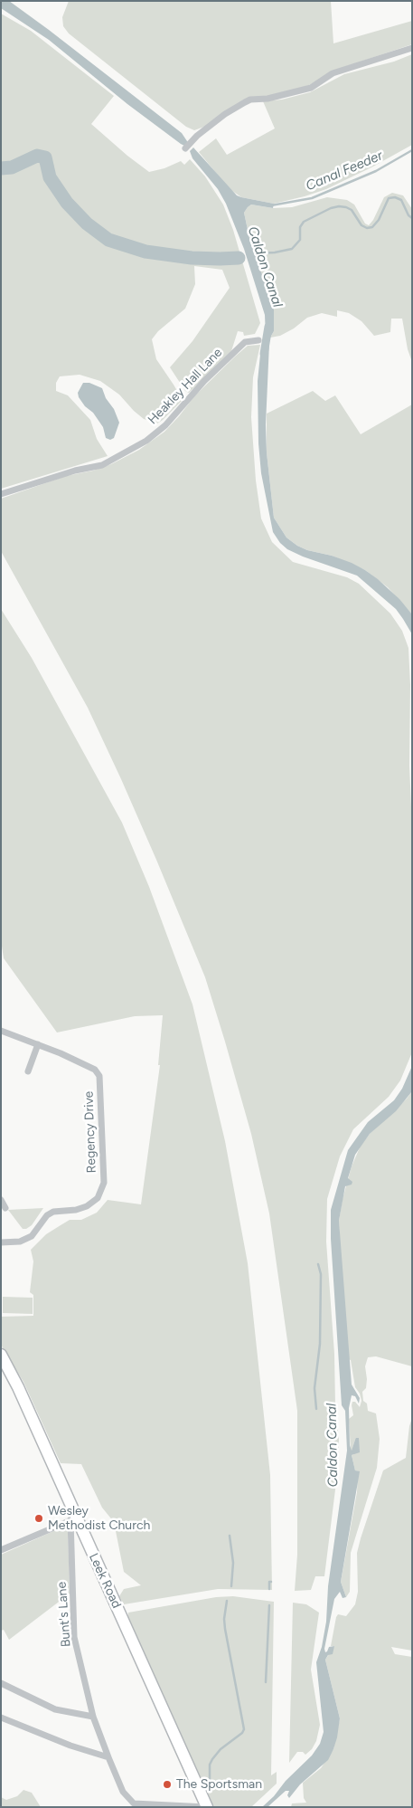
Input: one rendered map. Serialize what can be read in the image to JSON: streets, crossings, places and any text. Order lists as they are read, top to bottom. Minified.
{"streets":{"highway":["Leek Road"],"street":["Heakley Hall Lane","Regency Drive","Bunt's Lane"]},"crossings":[["Leek Road","Bunt's Lane"]],"water":["Canal Feeder","Caldon Canal"],"places":["Wesley Methodist Church","The Sportsman"]}
